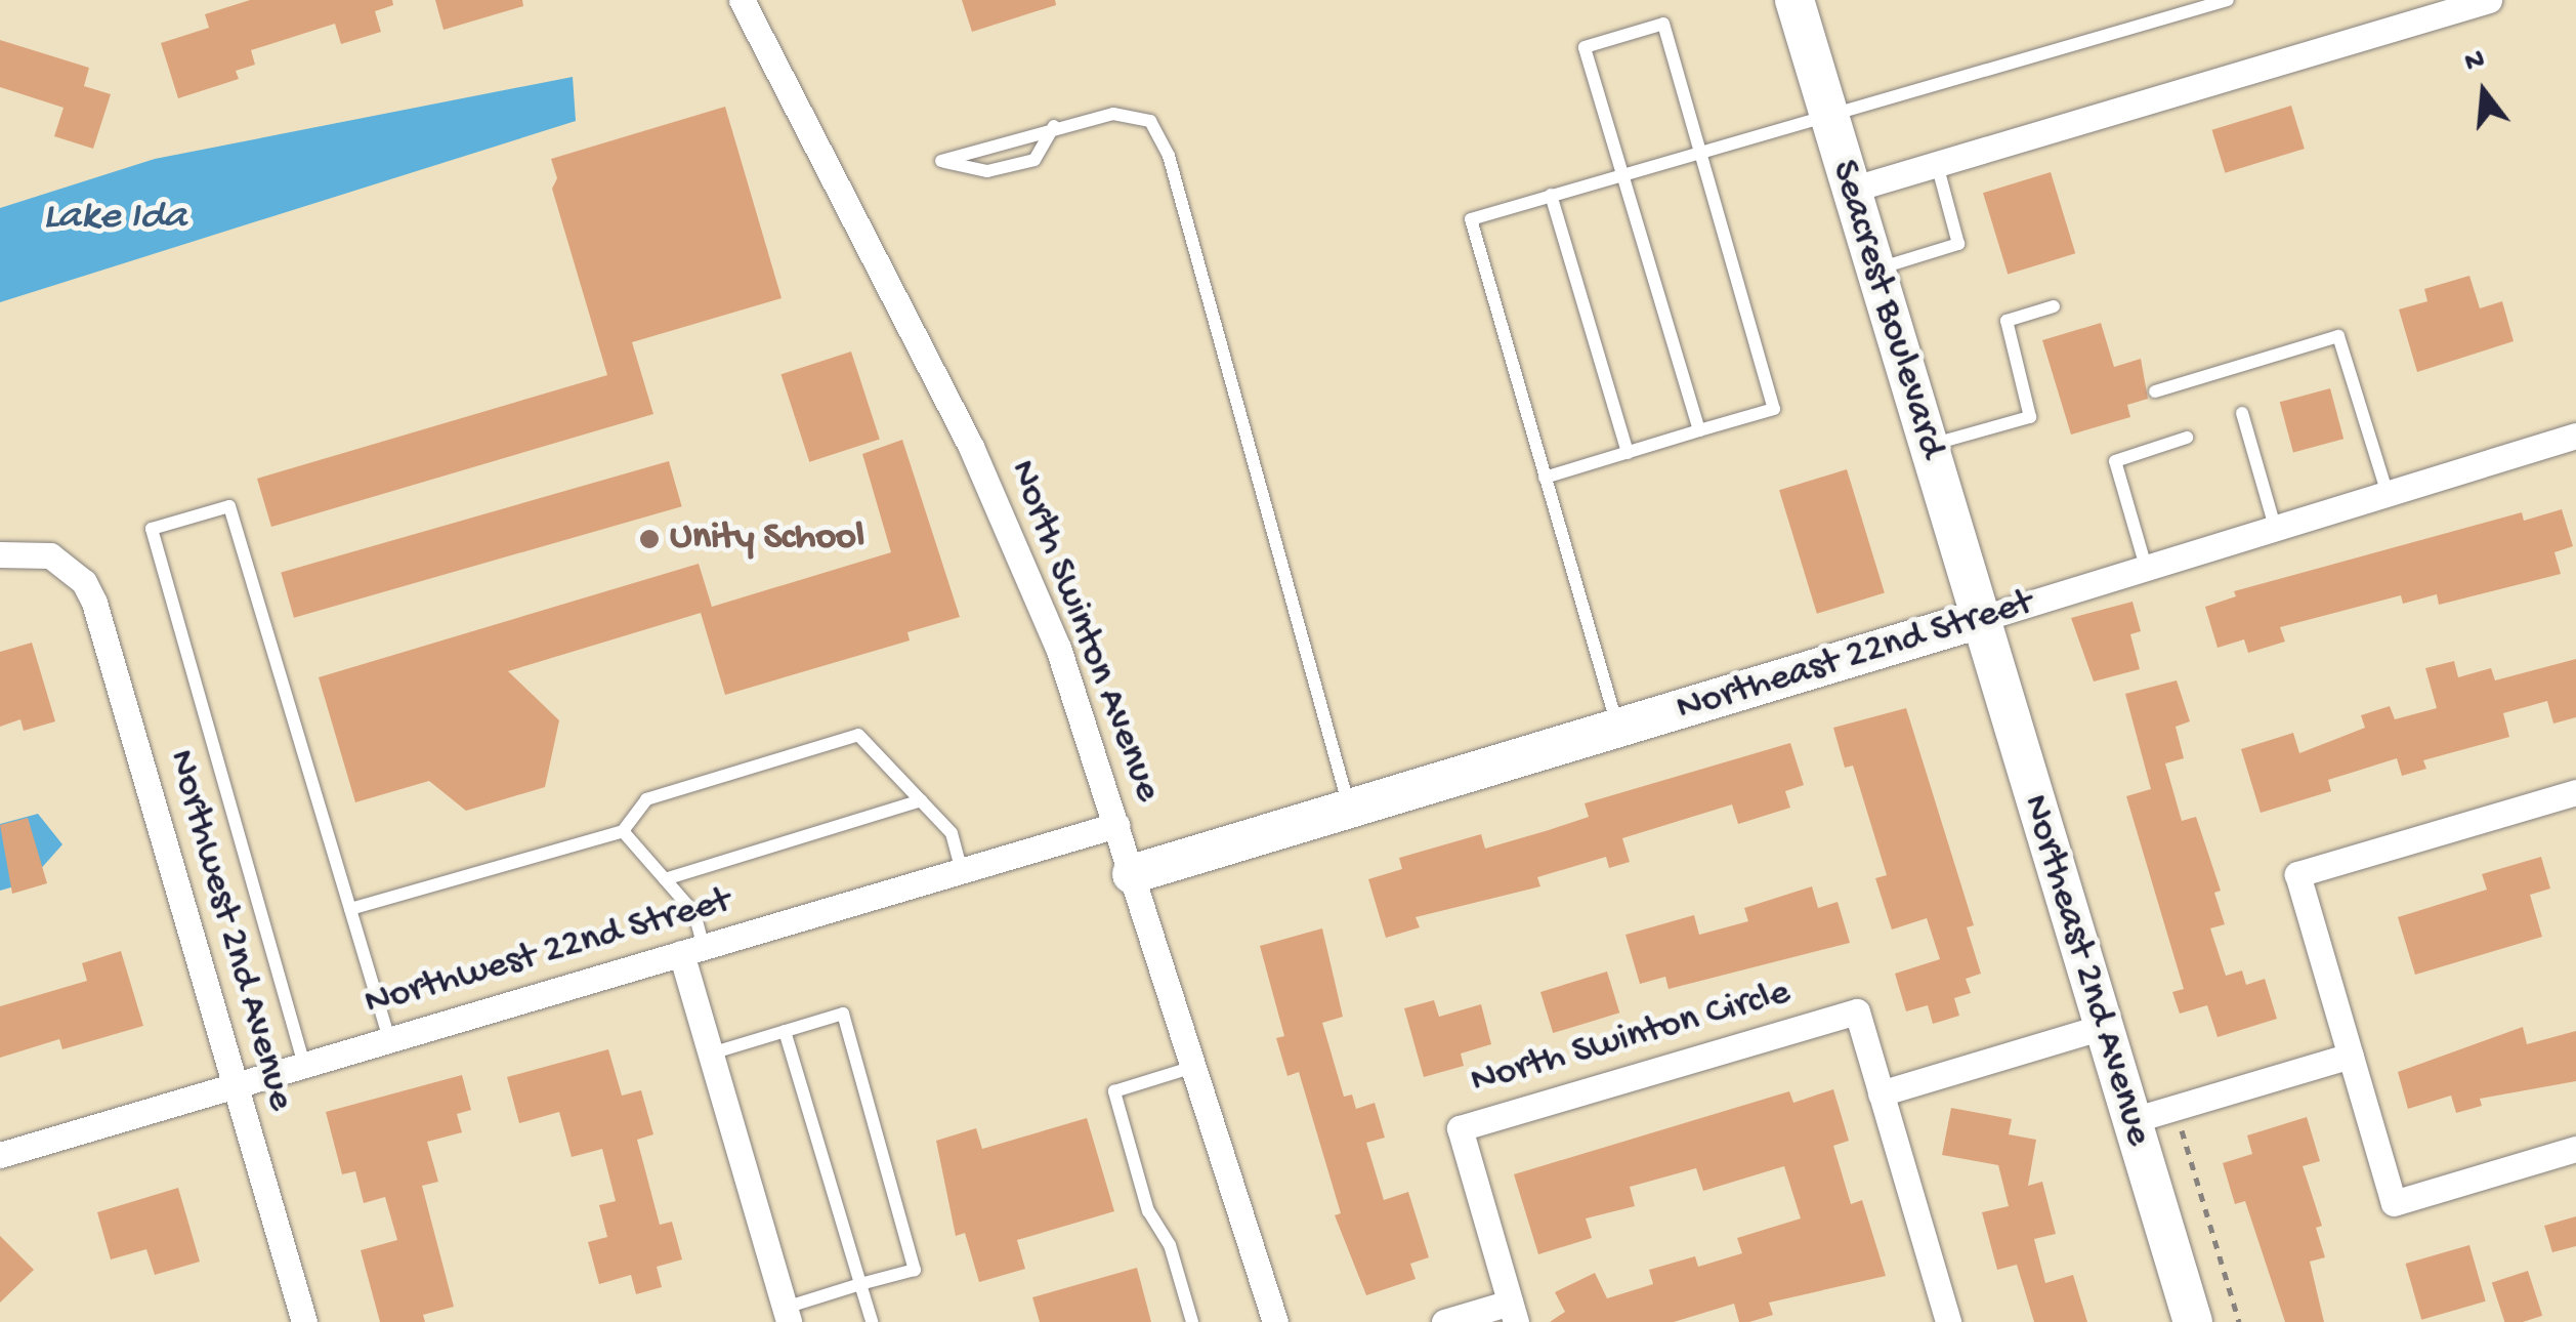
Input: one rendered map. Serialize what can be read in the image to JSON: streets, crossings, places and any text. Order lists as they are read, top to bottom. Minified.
{"streets":{"street":["Seacrest Boulevard","North Swinton Avenue","Northeast 22nd Street","Northwest 2nd Avenue","Northwest 22nd Street","Northeast 2nd Avenue","North Swinton Circle"]},"crossings":[["Seacrest Boulevard","Northeast 22nd Street"],["Seacrest Boulevard","Northeast 2nd Avenue"],["North Swinton Avenue","Northeast 22nd Street"],["North Swinton Avenue","Northwest 22nd Street"],["Northeast 22nd Street","Northeast 2nd Avenue"],["Northwest 2nd Avenue","Northwest 22nd Street"]],"water":["Lake Ida"],"places":["Unity School"],"north":"top"}
